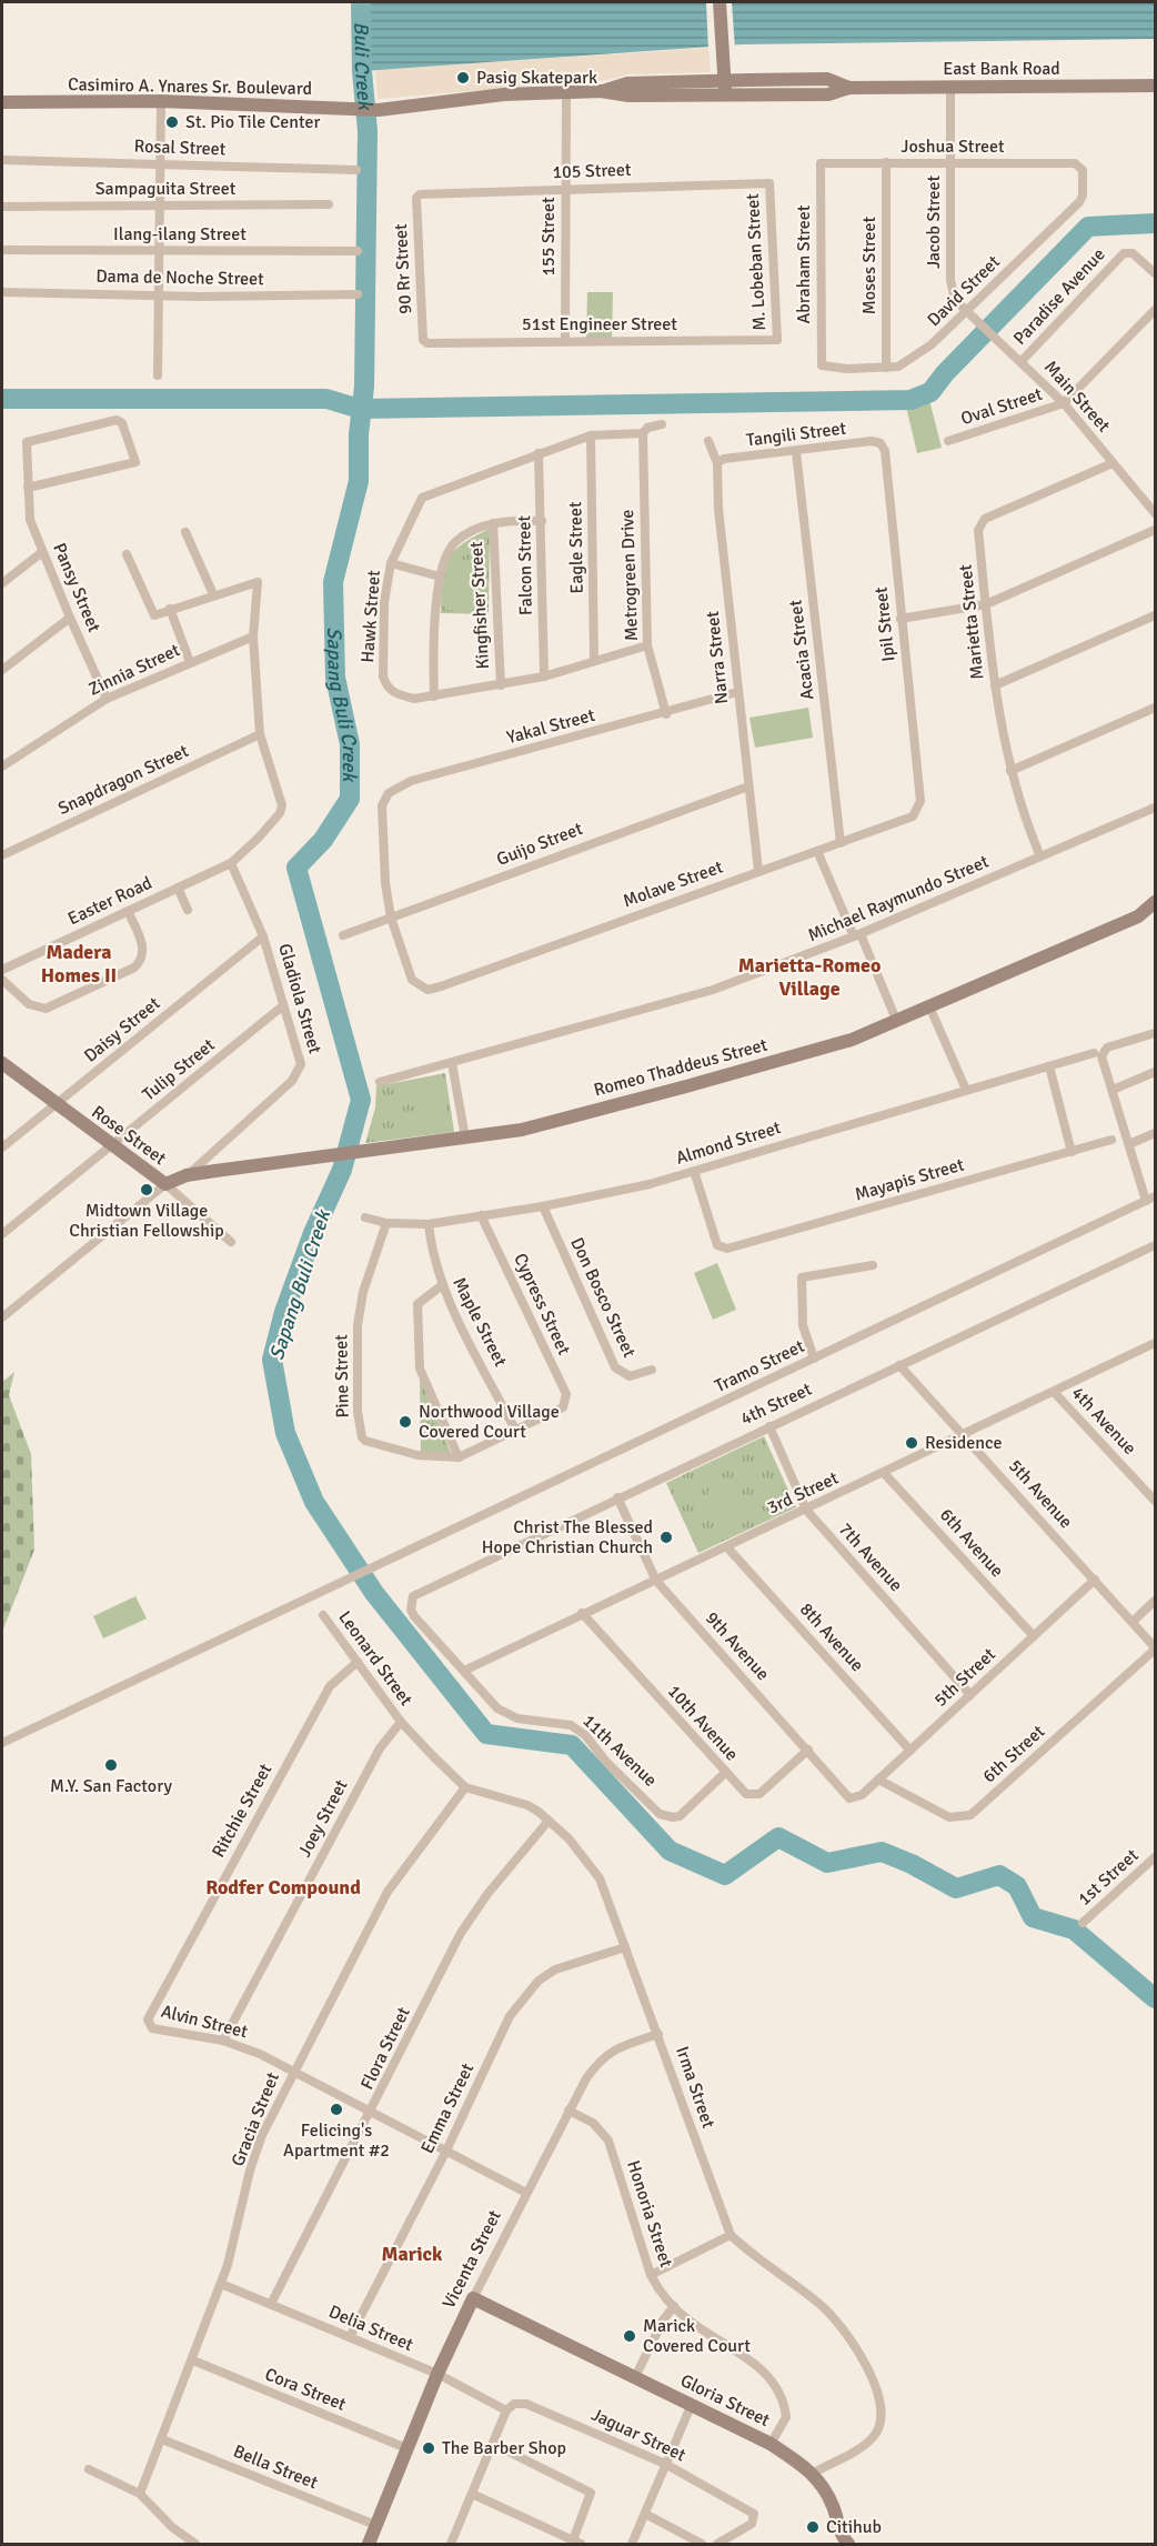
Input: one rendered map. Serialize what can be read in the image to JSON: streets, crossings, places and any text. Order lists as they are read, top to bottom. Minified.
{"streets":{"street":["East Bank Road","Casimiro A. Ynares Sr. Boulevard","Joshua Street","Rosal Street","105 Street","Sampaguita Street","Jacob Street","Ilang-ilang Street","155 Street","M. Lobeban Street","Abraham Street","Moses Street","90 Rr Street","Dama de Noche Street","David Street","Paradise Avenue","51st Engineer Street","Main Street","Oval Street","Tangili Street","Eagle Street","Falcon Street","Metrogreen Drive","Pansy Street","Kingfisher Street","Hawk Street","Marietta Street","Ipil Street","Acacia Street","Narra Street","Zinnia Street","Yakal Street","Snapdragon Street","Guijo Street","Molave Street","Michael Raymundo Street","Easter Road","Gladiola Street","Daisy Street","Romeo Thaddeus Street","Tulip Street","Rose Street","Almond Street","Mayapis Street","Don Bosco Street","Cypress Street","Maple Street","Tramo Street","Pine Street","4th Street","4th Avenue","3rd Street","5th Avenue","6th Avenue","7th Avenue","8th Avenue","9th Avenue","Leonard Street","5th Street","10th Avenue","11th Avenue","6th Street","Ritchie Street","Joey Street","1st Street","Alvin Street","Flora Street","Irma Street","Emma Street","Gracia Street","Honoria Street","Vicenta Street","Delia Street","Cora Street","Gloria Street","Jaguar Street","Bella Street"]},"crossings":[["East Bank Road","Casimiro A. Ynares Sr. Boulevard"],["East Bank Road","Jacob Street"],["East Bank Road","155 Street"],["Joshua Street","Jacob Street"],["Joshua Street","Abraham Street"],["Joshua Street","Moses Street"],["Joshua Street","David Street"],["105 Street","155 Street"],["105 Street","M. Lobeban Street"],["105 Street","90 Rr Street"],["Jacob Street","David Street"],["Jacob Street","Main Street"],["155 Street","51st Engineer Street"],["M. Lobeban Street","51st Engineer Street"],["Abraham Street","David Street"],["Moses Street","David Street"],["90 Rr Street","51st Engineer Street"],["David Street","Main Street"],["Paradise Avenue","Main Street"],["Main Street","Oval Street"],["Main Street","Marietta Street"],["Tangili Street","Ipil Street"],["Tangili Street","Acacia Street"],["Tangili Street","Narra Street"],["Eagle Street","Hawk Street"],["Falcon Street","Hawk Street"],["Metrogreen Drive","Hawk Street"],["Metrogreen Drive","Yakal Street"],["Pansy Street","Zinnia Street"],["Kingfisher Street","Hawk Street"],["Marietta Street","Michael Raymundo Street"],["Ipil Street","Molave Street"],["Acacia Street","Molave Street"],["Narra Street","Yakal Street"],["Narra Street","Guijo Street"],["Narra Street","Molave Street"],["Yakal Street","Guijo Street"],["Yakal Street","Molave Street"],["Guijo Street","Molave Street"],["Easter Road","Gladiola Street"],["Gladiola Street","Daisy Street"],["Gladiola Street","Romeo Thaddeus Street"],["Gladiola Street","Tulip Street"],["Gladiola Street","Rose Street"],["Daisy Street","Rose Street"],["Tulip Street","Rose Street"],["Almond Street","Mayapis Street"],["Almond Street","Don Bosco Street"],["Almond Street","Cypress Street"],["Almond Street","Maple Street"],["Almond Street","Pine Street"],["Cypress Street","Pine Street"],["Maple Street","Pine Street"],["4th Street","5th Avenue"],["4th Street","7th Avenue"],["4th Street","9th Avenue"],["4th Street","11th Avenue"],["4th Avenue","3rd Street"],["3rd Street","5th Avenue"],["3rd Street","6th Avenue"],["3rd Street","7th Avenue"],["3rd Street","8th Avenue"],["3rd Street","9th Avenue"],["3rd Street","10th Avenue"],["3rd Street","11th Avenue"],["5th Avenue","5th Street"],["5th Avenue","6th Street"],["6th Avenue","5th Street"],["7th Avenue","5th Street"],["8th Avenue","5th Street"],["9th Avenue","5th Street"],["9th Avenue","10th Avenue"],["Leonard Street","Ritchie Street"],["Leonard Street","Joey Street"],["Leonard Street","Irma Street"],["5th Street","6th Street"],["10th Avenue","11th Avenue"],["Ritchie Street","Alvin Street"],["Joey Street","Alvin Street"],["Joey Street","Irma Street"],["Alvin Street","Flora Street"],["Alvin Street","Emma Street"],["Alvin Street","Gracia Street"],["Alvin Street","Vicenta Street"],["Flora Street","Irma Street"],["Flora Street","Delia Street"],["Irma Street","Emma Street"],["Irma Street","Gracia Street"],["Irma Street","Vicenta Street"],["Irma Street","Gloria Street"],["Emma Street","Delia Street"],["Gracia Street","Delia Street"],["Gracia Street","Cora Street"],["Gracia Street","Bella Street"],["Honoria Street","Vicenta Street"],["Honoria Street","Gloria Street"],["Vicenta Street","Delia Street"],["Vicenta Street","Cora Street"],["Vicenta Street","Gloria Street"],["Vicenta Street","Bella Street"],["Delia Street","Jaguar Street"]],"districts":["Madera Homes II","Marietta-Romeo Village","Rodfer Compound","Marick"],"water":["Buli Creek","Sapang Buli Creek"],"places":["Pasig Skatepark","St. Pio Tile Center","Midtown Village Christian Fellowship","Northwood Village Covered Court","Residence","Christ The Blessed Hope Christian Church","M.Y. San Factory","Felicing's Apartment #2","Marick Covered Court","The Barber Shop","Citihub"]}
